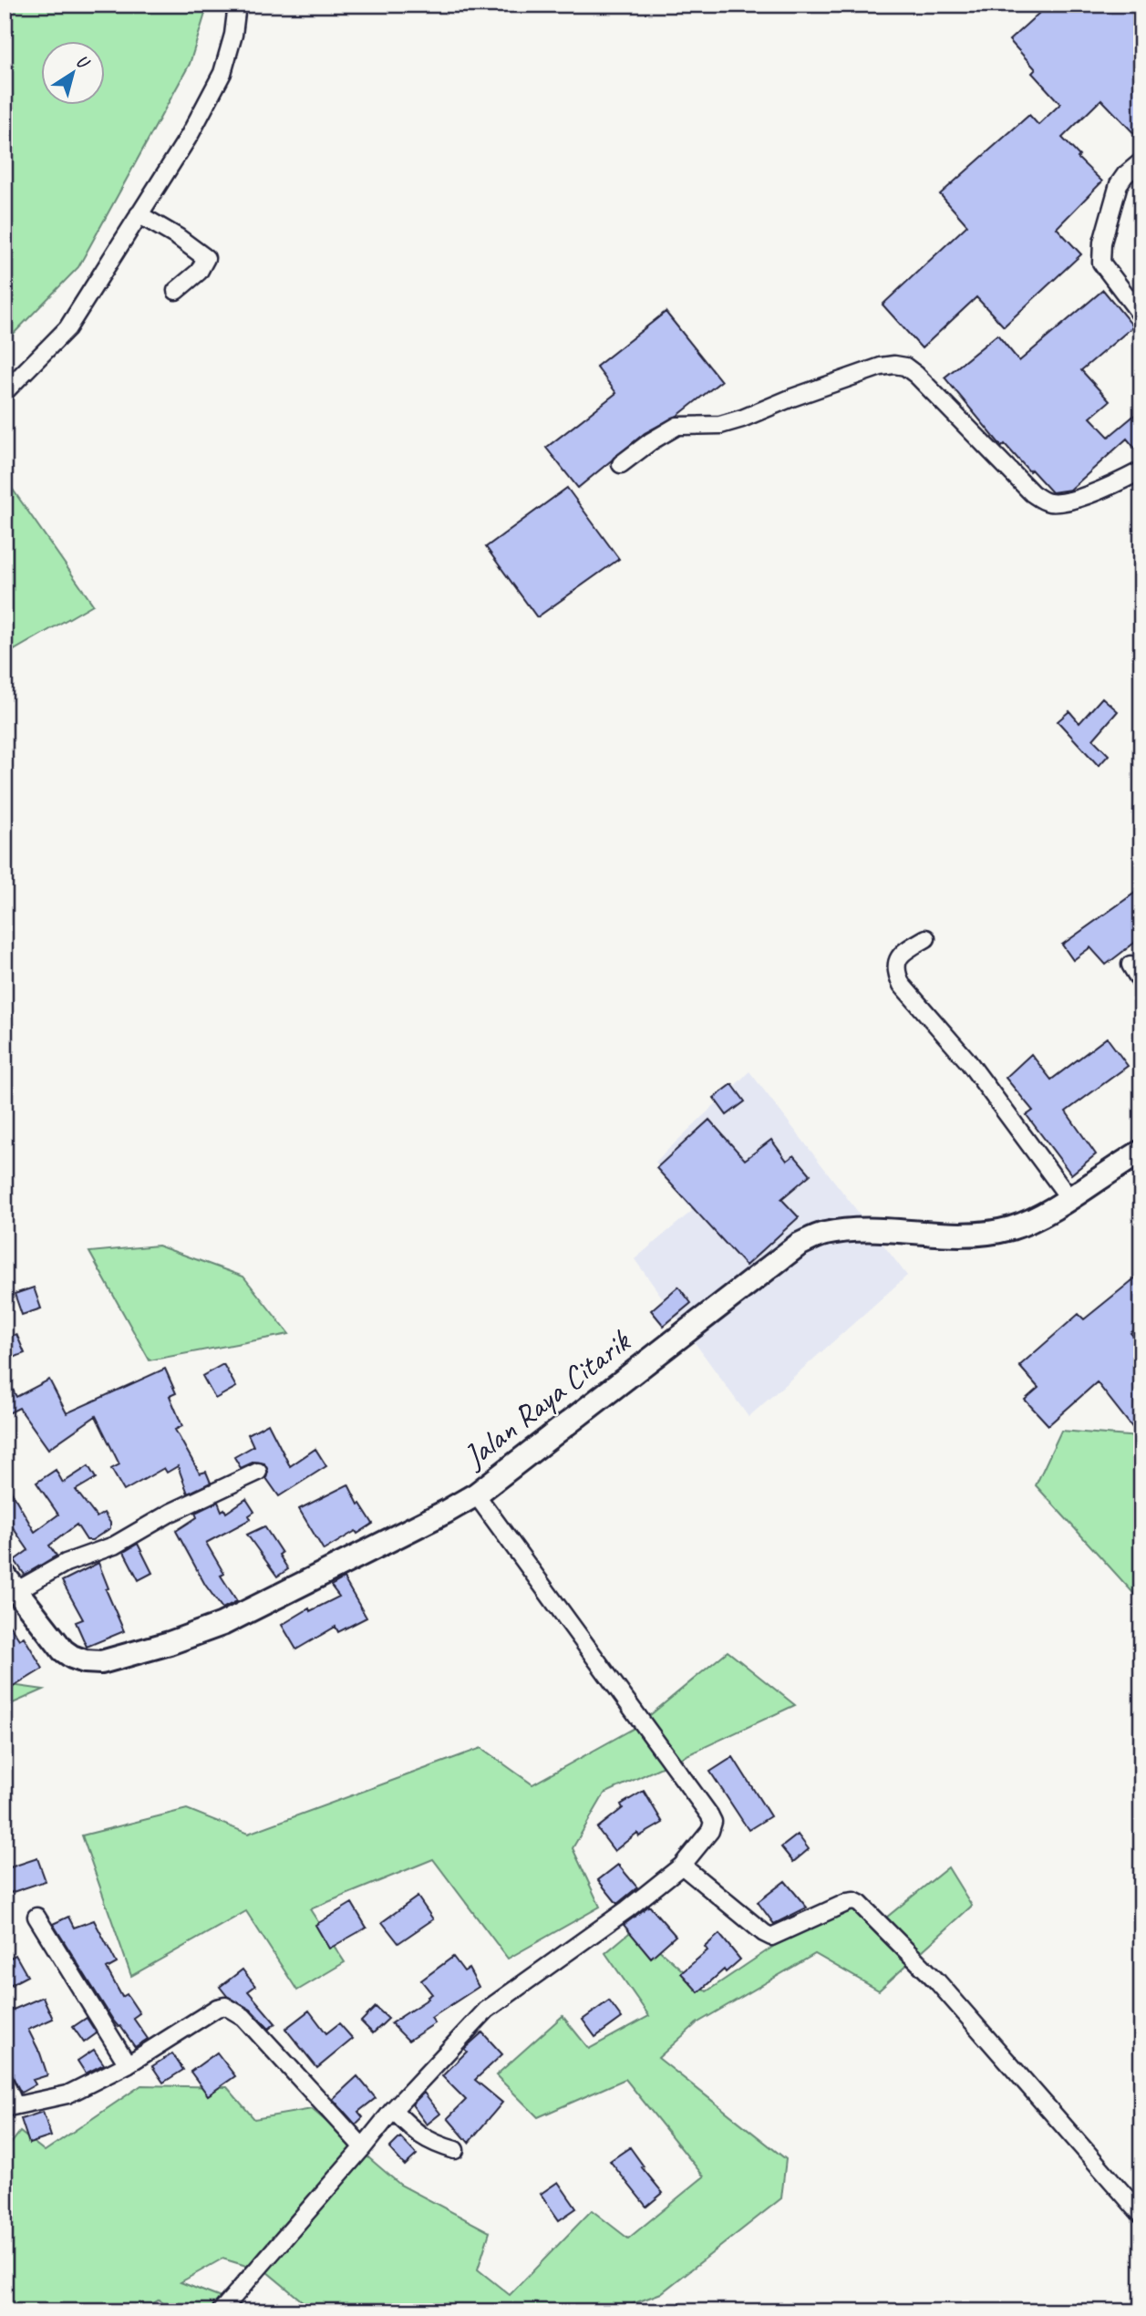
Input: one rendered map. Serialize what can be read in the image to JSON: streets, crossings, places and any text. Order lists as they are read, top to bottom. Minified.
{"streets":{"street":["Jalan Raya Citarik"]},"north":"top right"}
